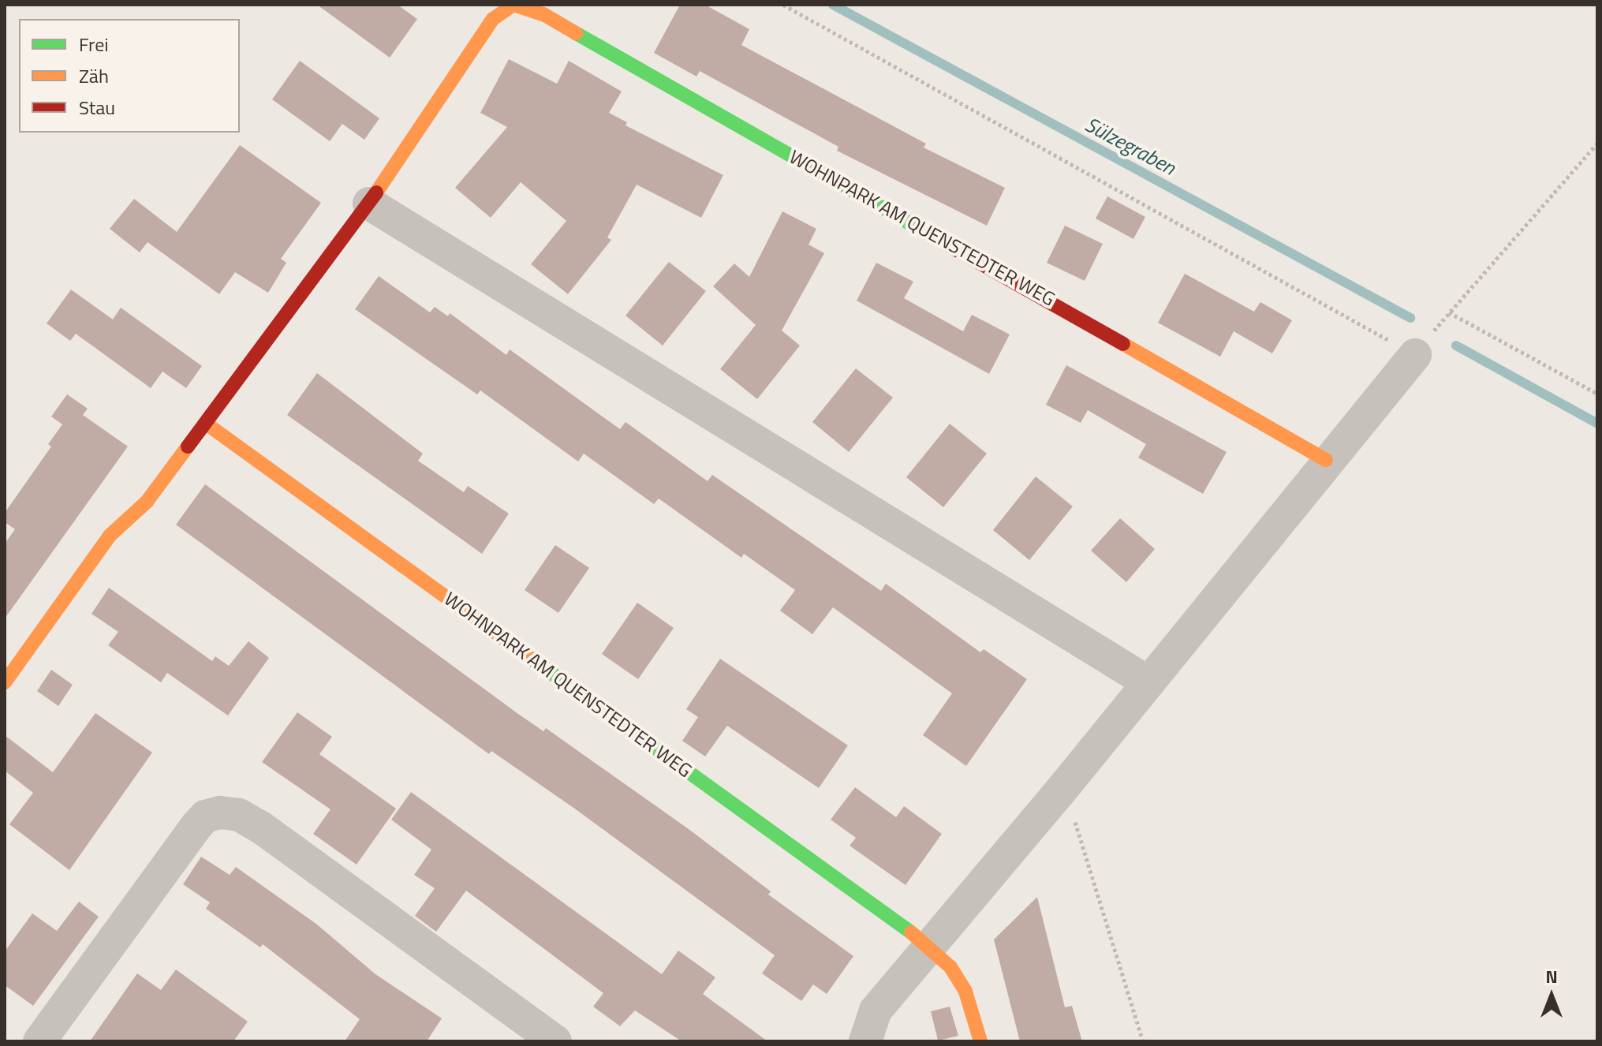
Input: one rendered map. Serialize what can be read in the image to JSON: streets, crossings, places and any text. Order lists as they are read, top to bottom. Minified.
{"streets":{"street":["WOHNPARK AM QUENSTEDTER WEG"]},"water":["Sülzegraben"],"legend":["Frei","Zäh","Stau"],"north":"top"}
